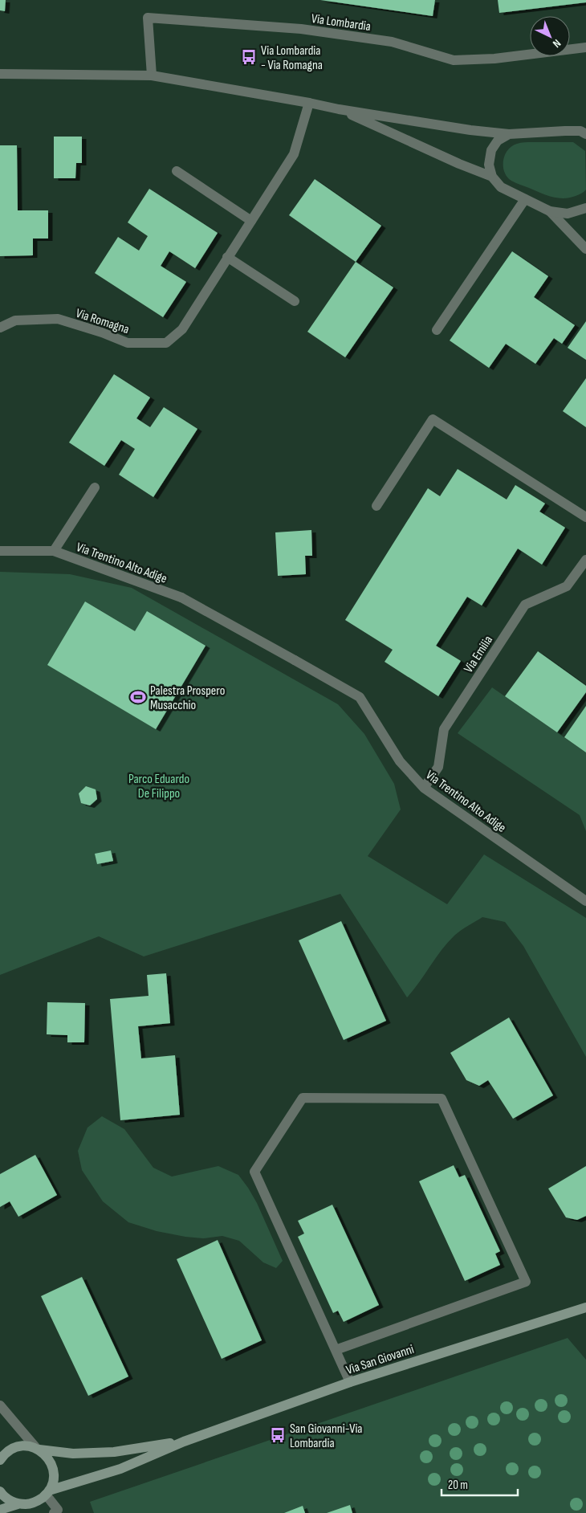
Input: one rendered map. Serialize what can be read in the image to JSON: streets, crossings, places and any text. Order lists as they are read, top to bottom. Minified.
{"streets":{"main road":["Via San Giovanni"],"street":["Via Lombardia","Via Romagna","Via Trentino Alto Adige","Via Emilia"]},"crossings":[["Via Trentino Alto Adige","Via Emilia"]],"parks":["Parco Eduardo De Filippo"],"places":{"bus stop":["Via Lombardia - Via Romagna","San Giovanni-Via Lombardia"],"sports":["Palestra Prospero Musacchio"]},"scale_bar":"20 m","north":"bottom right"}
